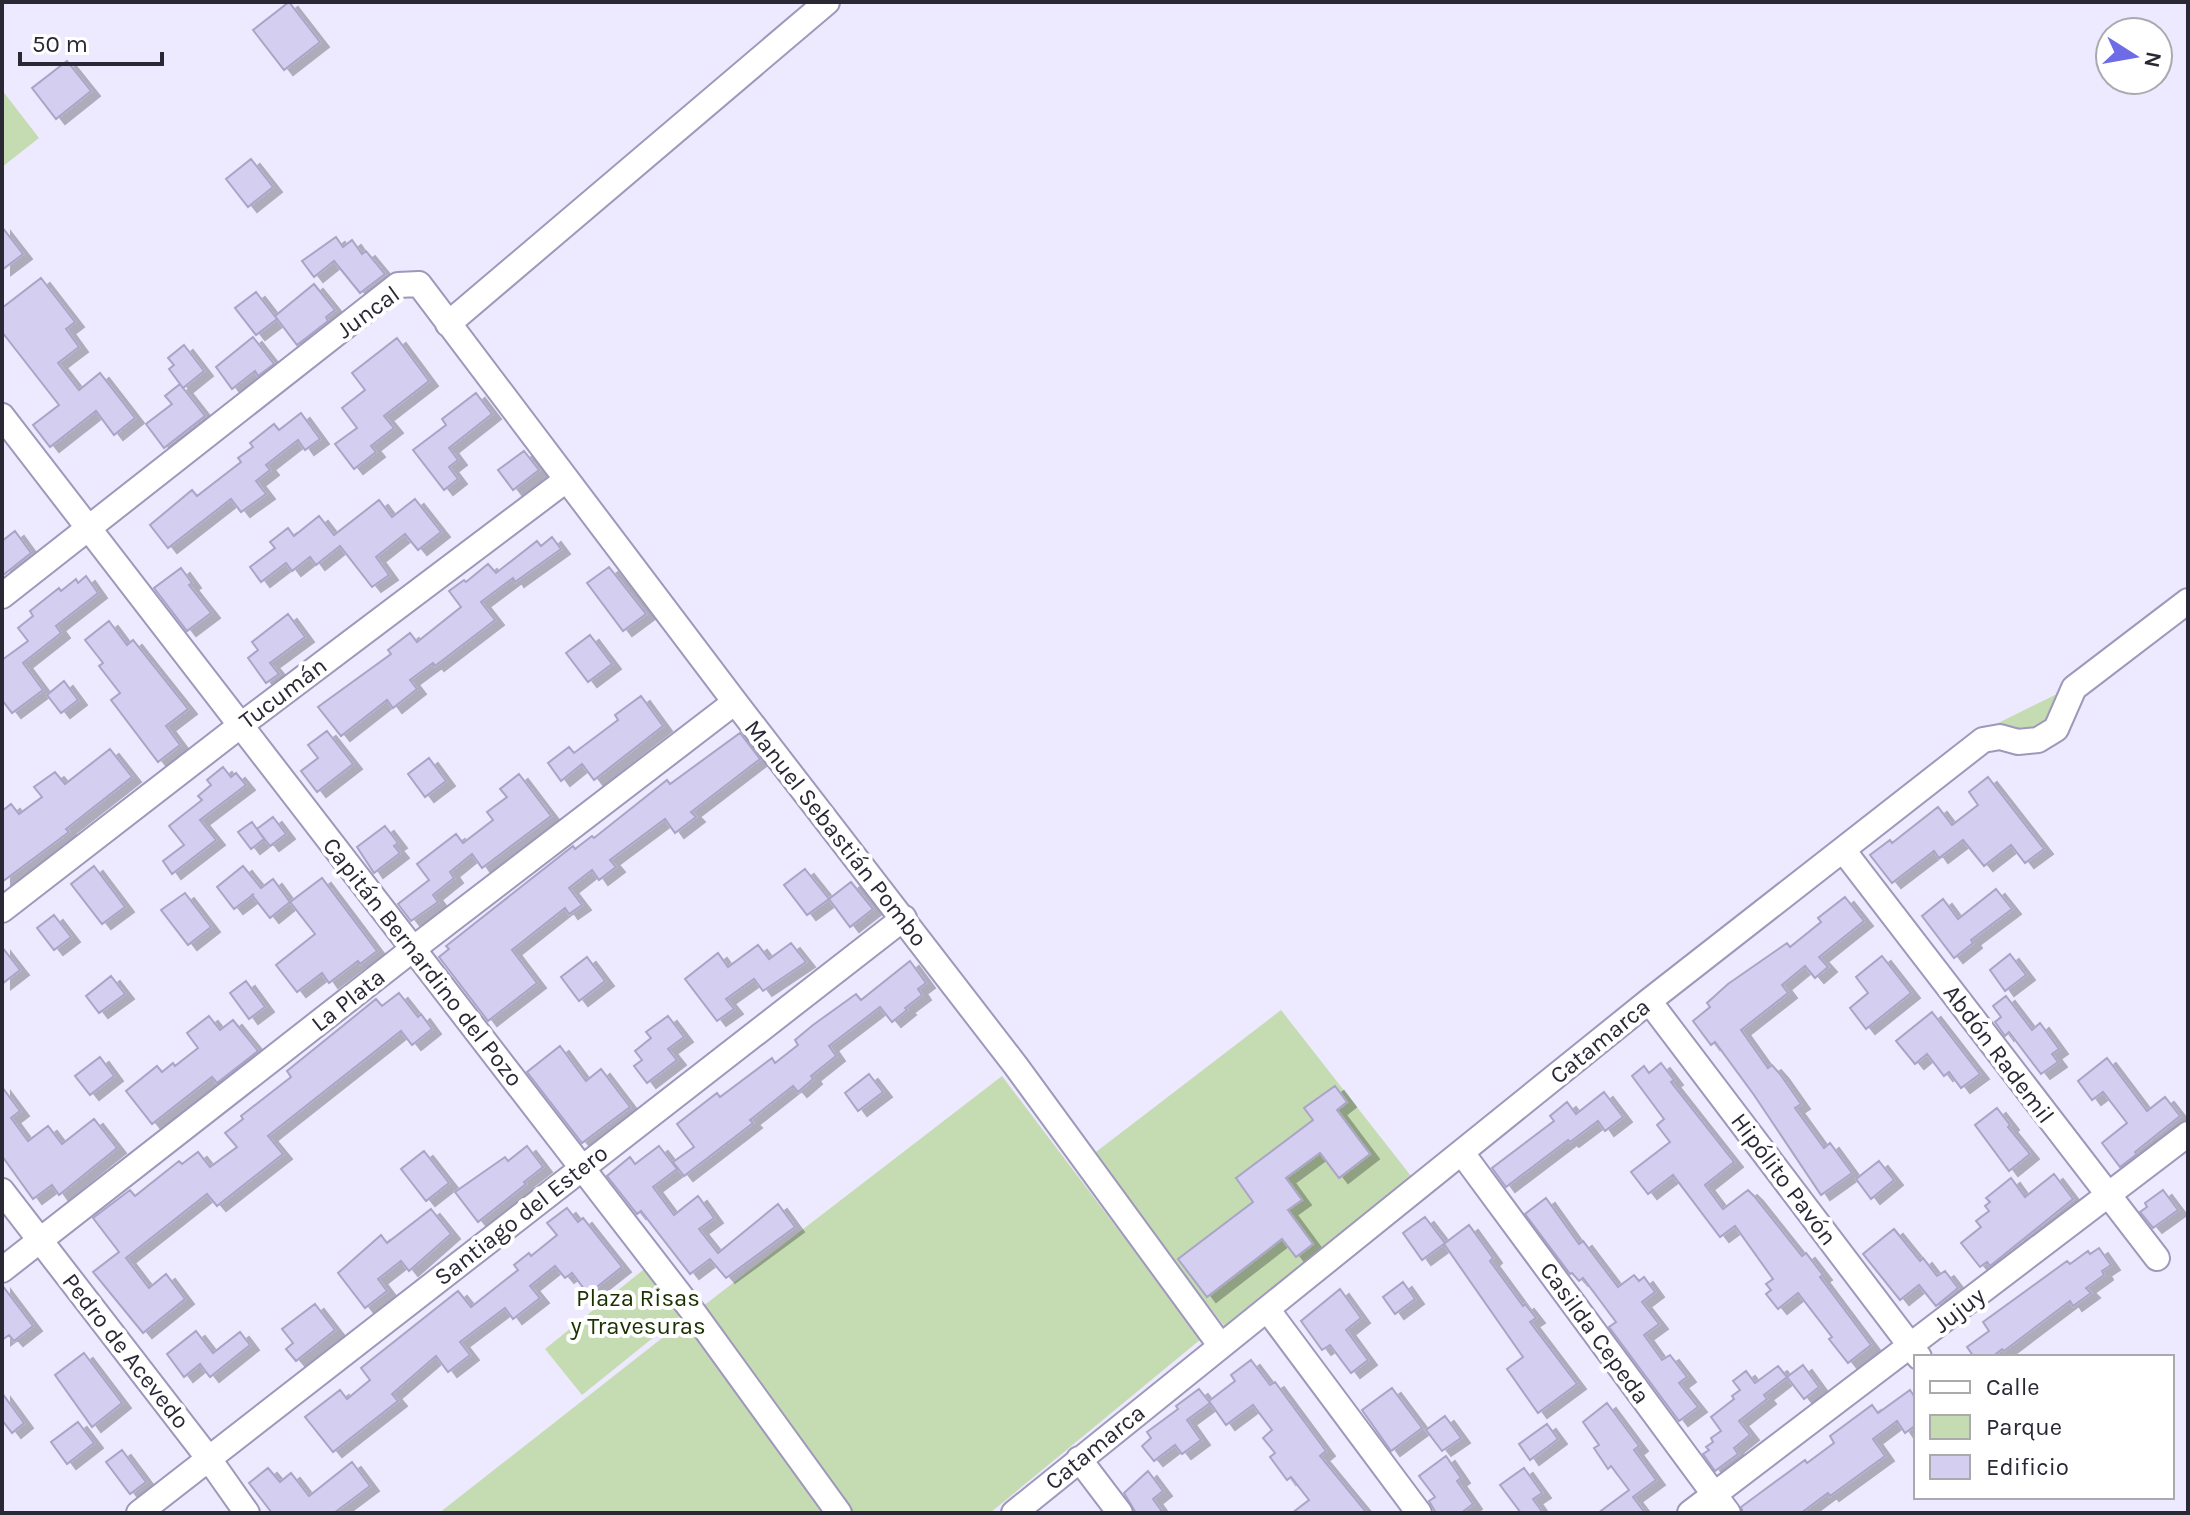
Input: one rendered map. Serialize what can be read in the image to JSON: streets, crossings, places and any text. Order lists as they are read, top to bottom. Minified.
{"streets":{"street":["Juncal","Tucumán","Manuel Sebastián Pombo","Capitán Bernardino del Pozo","La Plata","Catamarca","Abdón Rademil","Hipólito Pavón","Santiago del Estero","Jujuy","Casilda Cepeda","Pedro de Acevedo"]},"crossings":[["Juncal","Manuel Sebastián Pombo"],["Juncal","Capitán Bernardino del Pozo"],["Tucumán","Manuel Sebastián Pombo"],["Tucumán","Capitán Bernardino del Pozo"],["Manuel Sebastián Pombo","La Plata"],["Manuel Sebastián Pombo","Catamarca"],["Manuel Sebastián Pombo","Santiago del Estero"],["Capitán Bernardino del Pozo","La Plata"],["Capitán Bernardino del Pozo","Santiago del Estero"],["La Plata","Pedro de Acevedo"],["Catamarca","Abdón Rademil"],["Catamarca","Hipólito Pavón"],["Catamarca","Casilda Cepeda"],["Abdón Rademil","Jujuy"],["Hipólito Pavón","Jujuy"],["Santiago del Estero","Pedro de Acevedo"],["Jujuy","Casilda Cepeda"]],"parks":["Plaza Risas y Travesuras"],"legend":["Calle","Parque","Edificio"],"scale_bar":"50 m","north":"right"}
